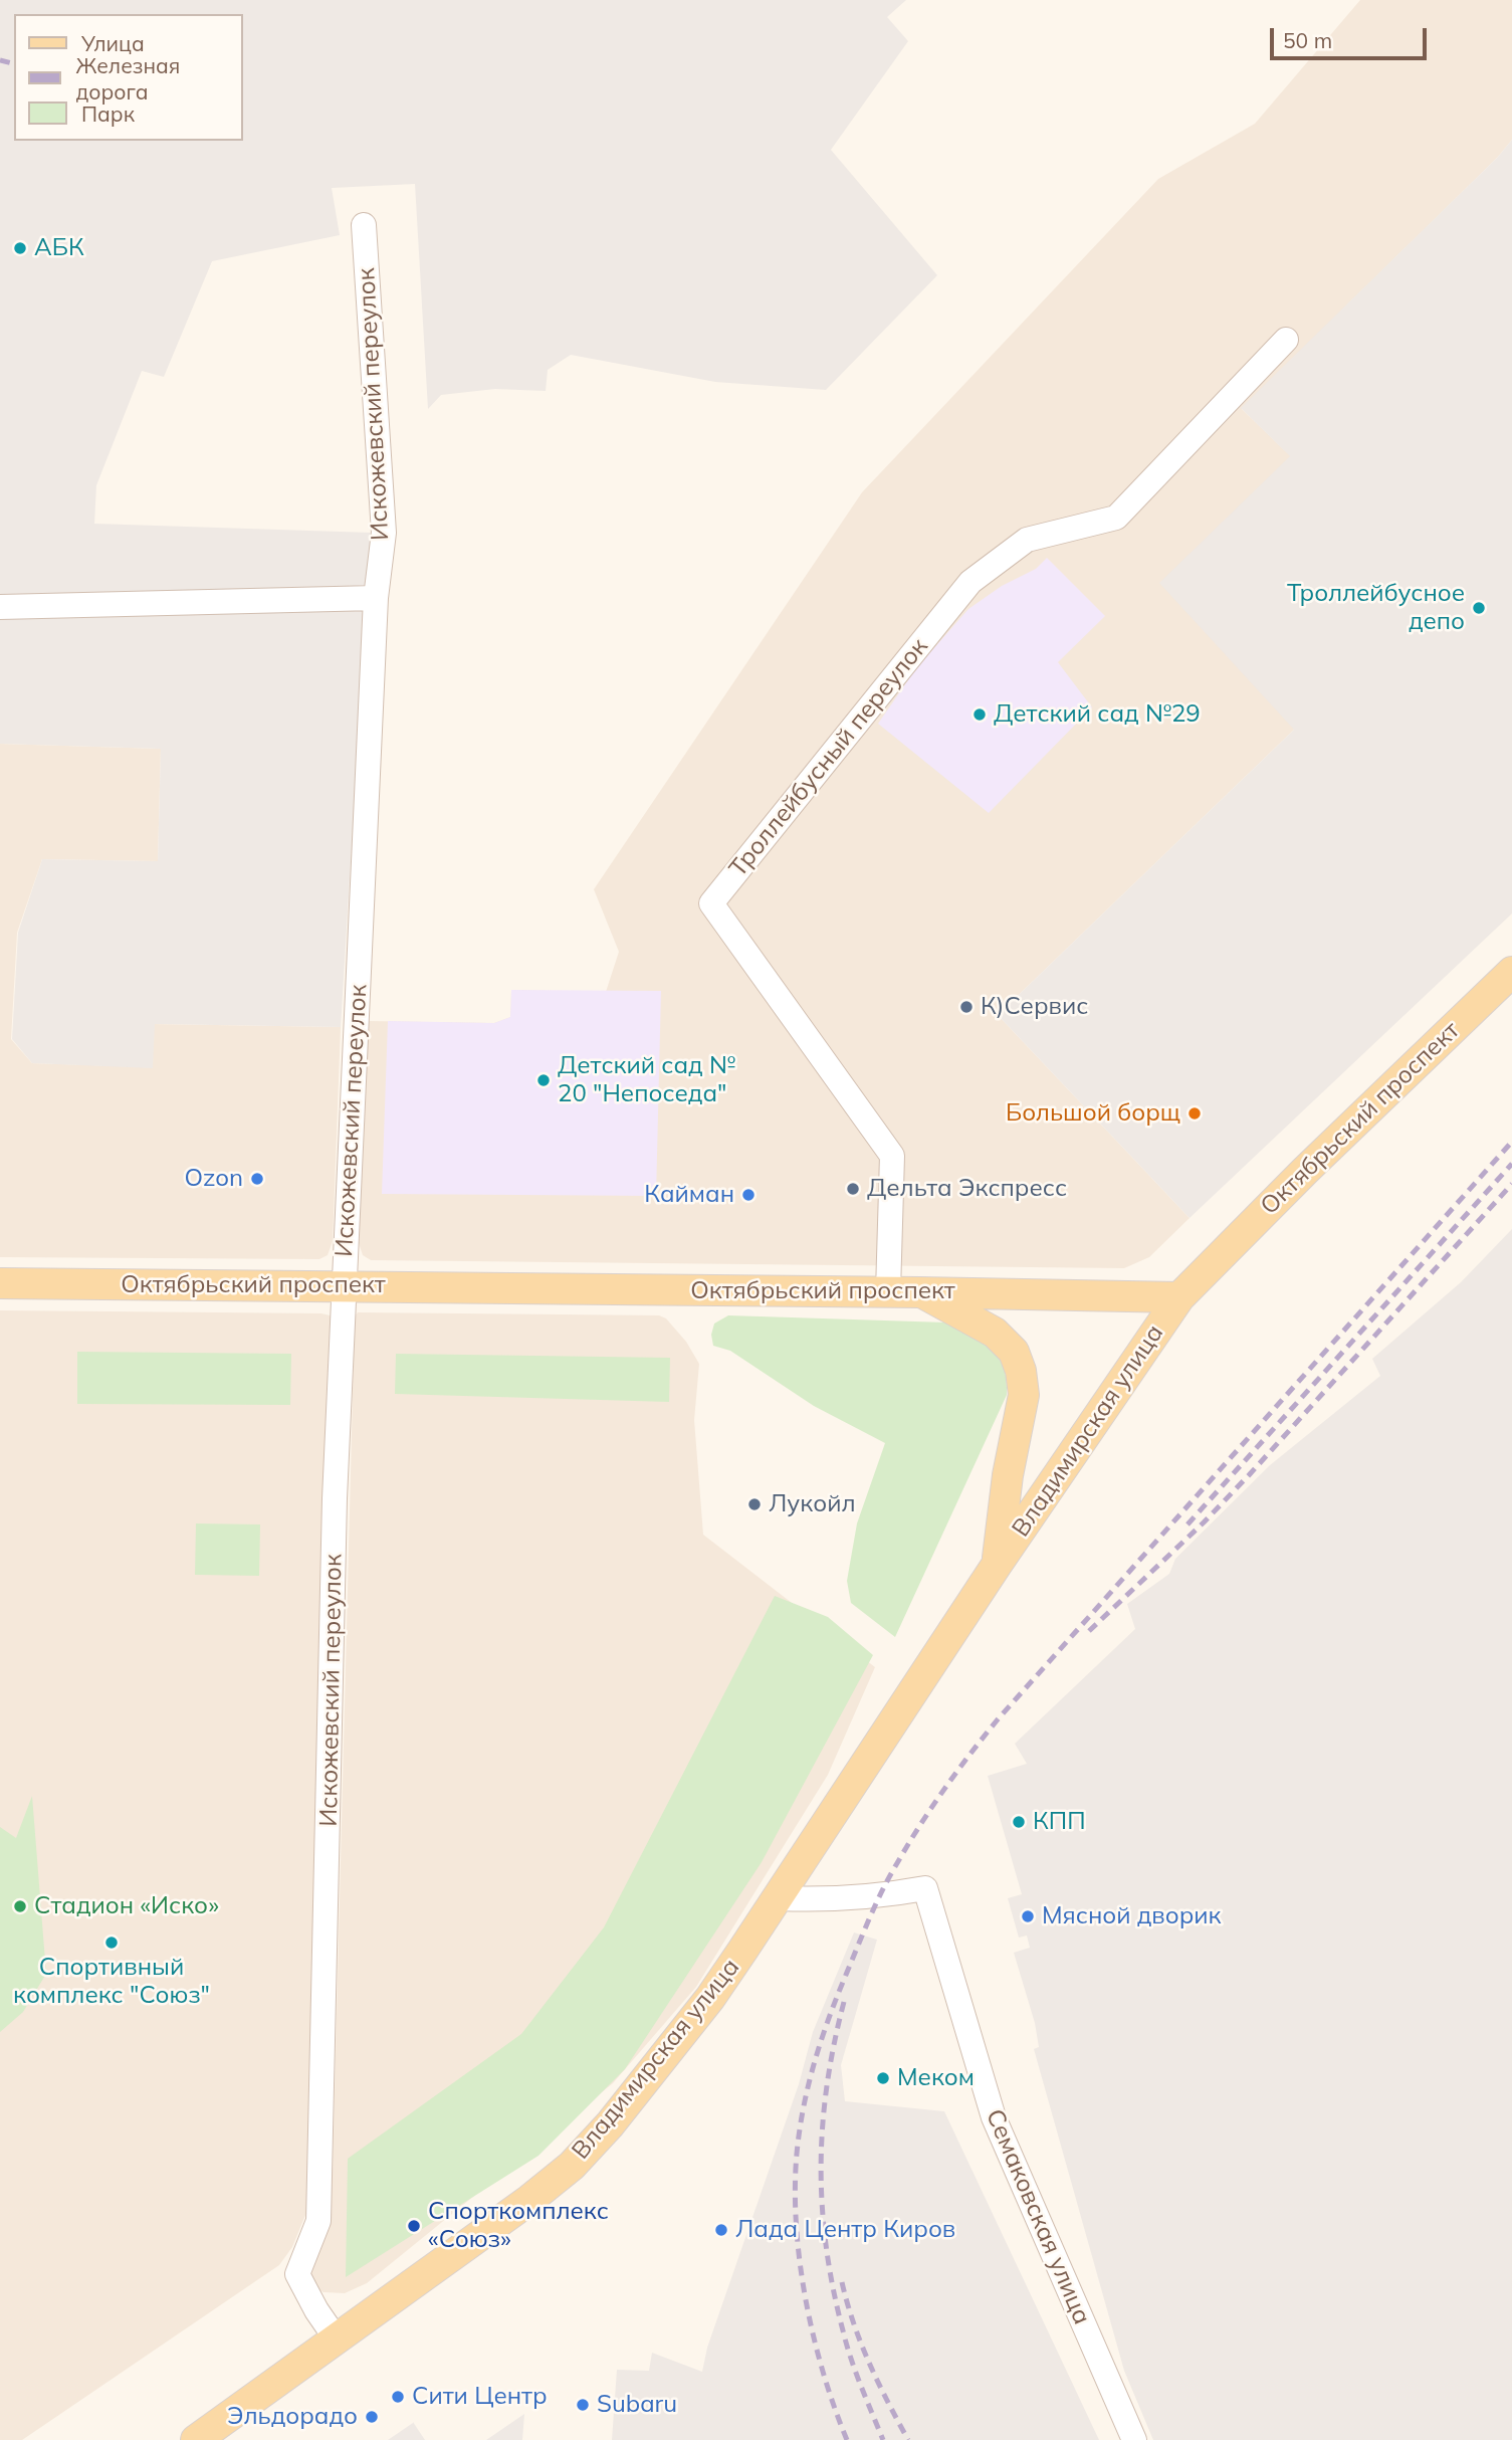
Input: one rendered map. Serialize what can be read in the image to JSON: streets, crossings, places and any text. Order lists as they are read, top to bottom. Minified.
{"streets":{"main road":["Октябрьский проспект","Владимирская улица"],"street":["Искожевский переулок","Троллейбусный переулок","Семаковская улица"]},"crossings":[["Искожевский переулок","Октябрьский проспект"],["Искожевский переулок","Владимирская улица"],["Троллейбусный переулок","Октябрьский проспект"],["Октябрьский проспект","Владимирская улица"],["Владимирская улица","Семаковская улица"]],"places":["АБК","Троллейбусное депо","Детский сад №29","К)Сервис","Детский сад № 20 \"Непоседа\"","Большой борщ","Ozon","Дельта Экспресс","Кайман","Лукойл","КПП","Стадион «Иско»","Мясной дворик","Спортивный комплекс \"Союз\"","Меком","Спорткомплекс «Союз»","Лада Центр Киров","Сити Центр","Subaru","Эльдорадо"],"legend":["Улица","Железная дорога","Парк"],"scale_bar":"50 m"}
